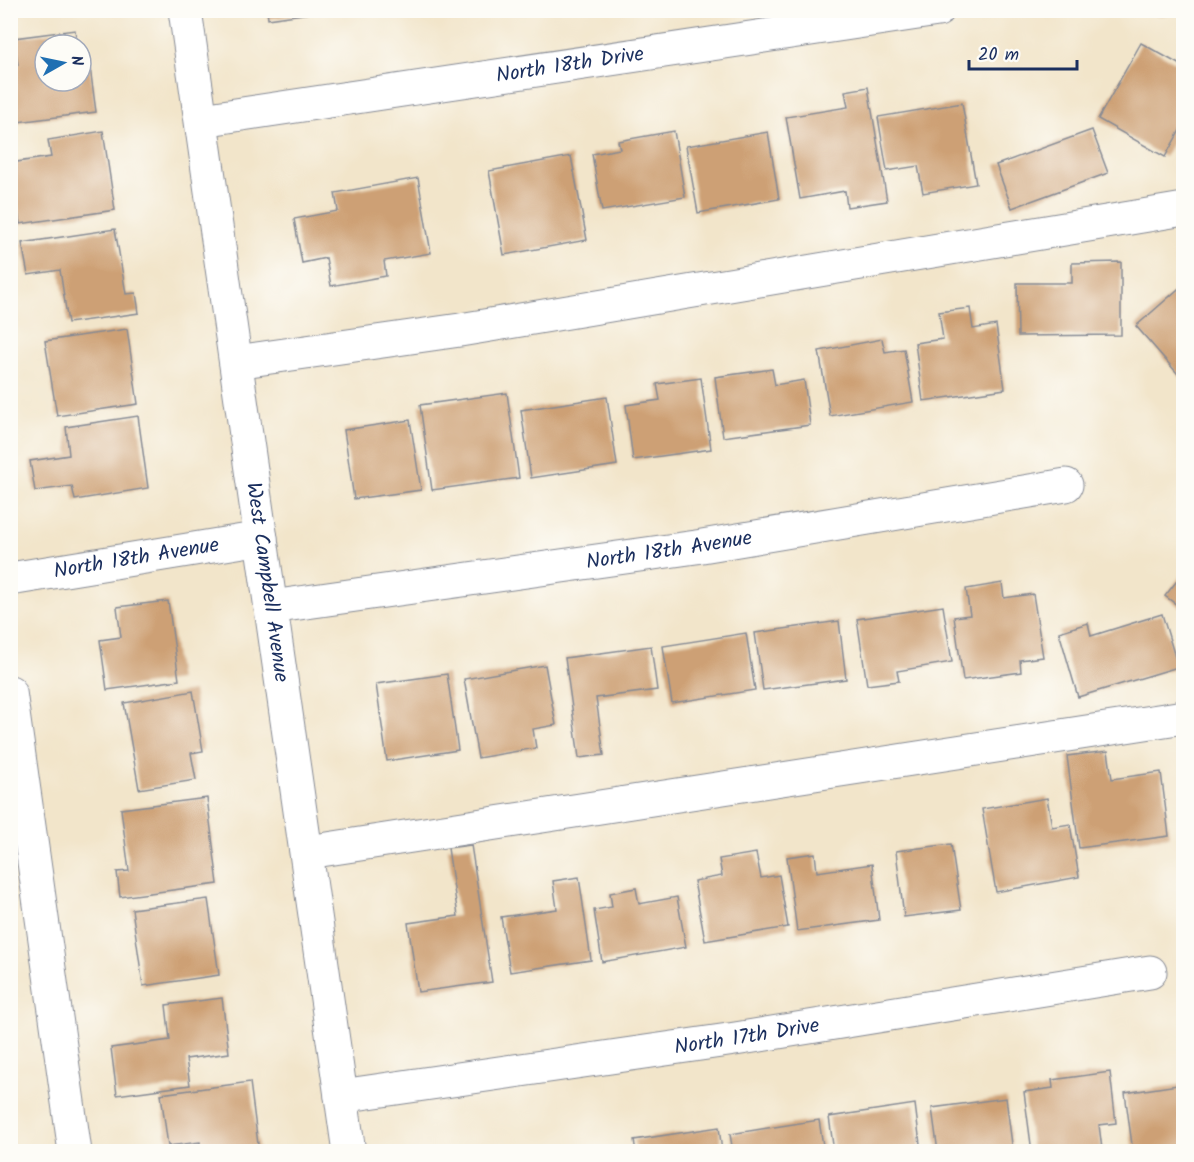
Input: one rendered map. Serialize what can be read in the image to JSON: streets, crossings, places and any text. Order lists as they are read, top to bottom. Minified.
{"streets":{"street":["North 18th Drive","North 18th Avenue","West Campbell Avenue","North 17th Drive"]},"crossings":[["North 18th Drive","West Campbell Avenue"],["North 18th Avenue","West Campbell Avenue"],["West Campbell Avenue","North 17th Drive"]],"scale_bar":"20 m","north":"right"}
